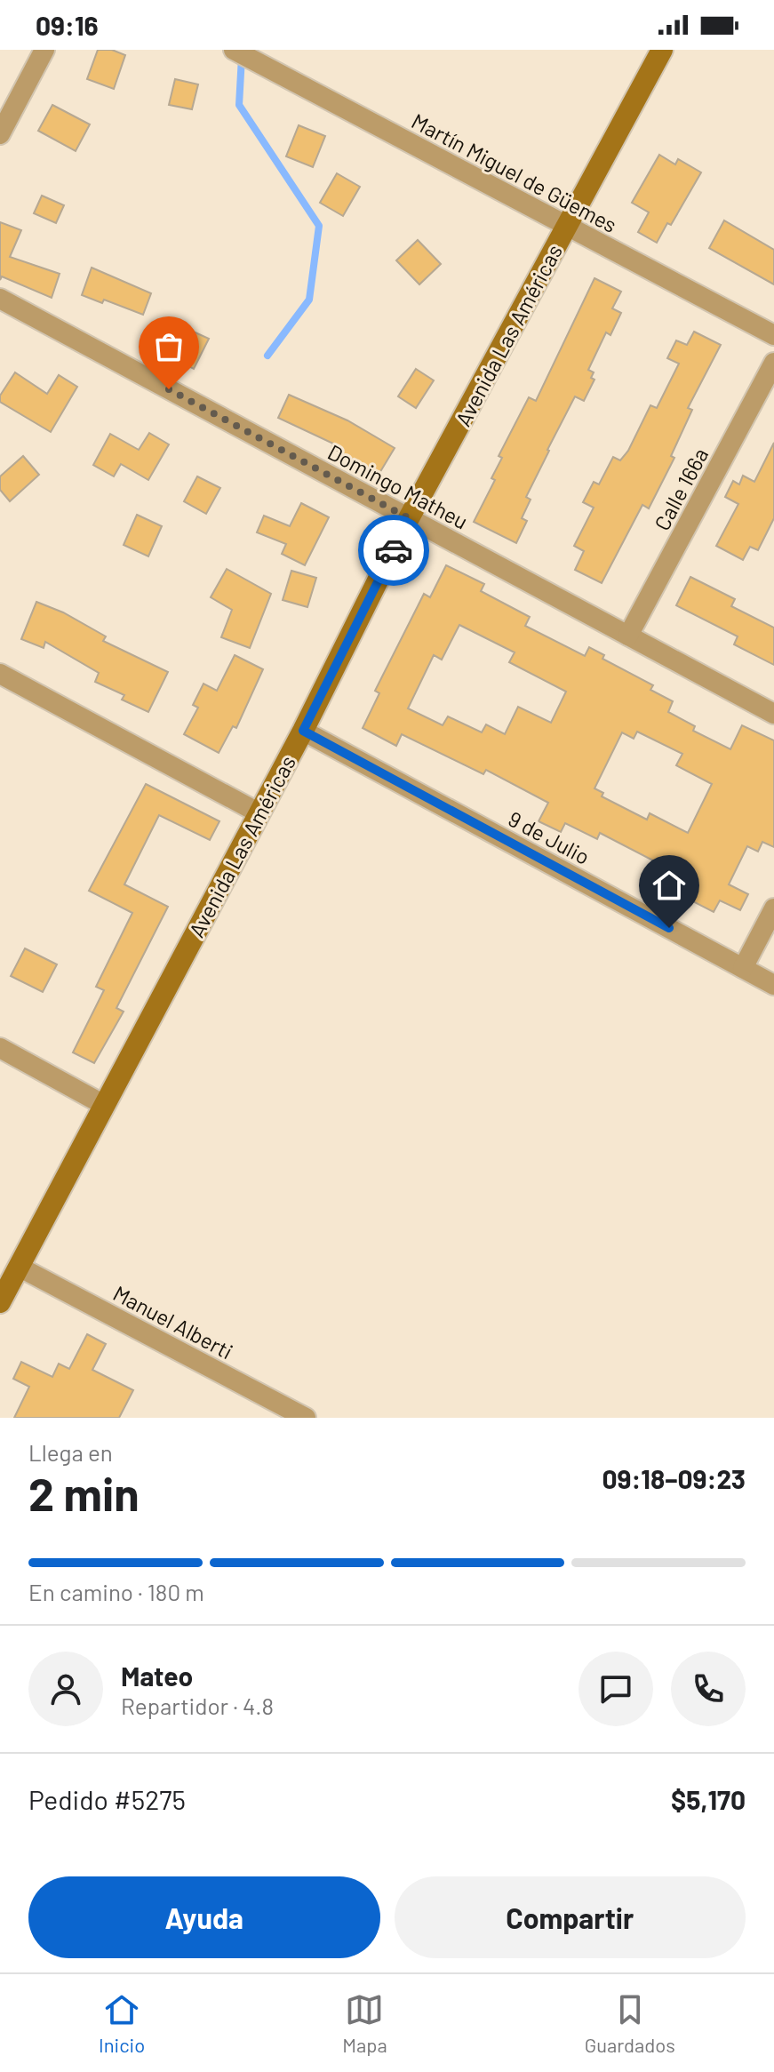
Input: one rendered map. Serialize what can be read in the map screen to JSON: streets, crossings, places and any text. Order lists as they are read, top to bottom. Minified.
{"streets":{"main road":["Avenida Las Américas"],"street":["Martín Miguel de Güemes","Domingo Matheu","Calle 166a","9 de Julio","Manuel Alberti"]},"crossings":[["Martín Miguel de Güemes","Avenida Las Américas"],["Avenida Las Américas","Domingo Matheu"],["Avenida Las Américas","9 de Julio"],["Avenida Las Américas","Manuel Alberti"],["Domingo Matheu","Calle 166a"]],"page":{"status":"09:16","heading":["2 min","Llega en","09:18–09:23"],"panel":["Mateo","Repartidor · 4.8","Pedido #5275","$5,170"],"bar":"En camino · 180 m","buttons":["Ayuda","Compartir"],"tabs":["Inicio","Mapa","Guardados"]}}
